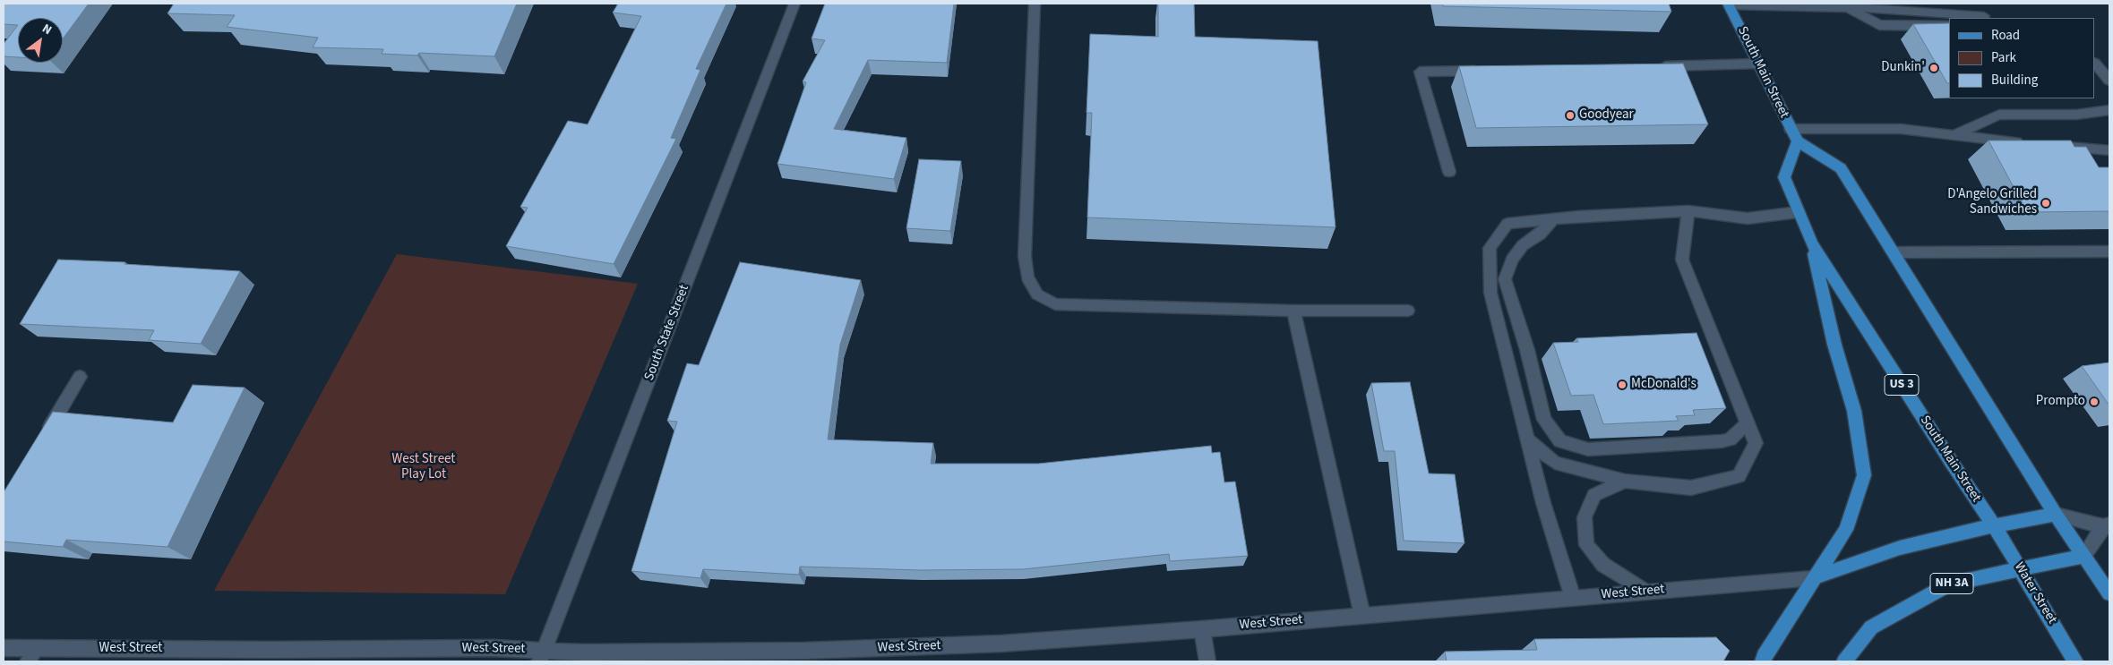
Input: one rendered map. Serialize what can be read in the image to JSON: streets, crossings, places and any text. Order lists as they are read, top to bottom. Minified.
{"streets":{"main road":["South Main Street","US 3","NH 3A","Water Street"],"street":["South State Street","West Street"]},"crossings":[["South Main Street","Water Street"],["South State Street","West Street"],["NH 3A","Water Street"]],"parks":["West Street Play Lot"],"places":["Dunkin'","Goodyear","D'Angelo Grilled Sandwiches","McDonald's","Prompto"],"legend":["Road","Park","Building"],"north":"top right"}
